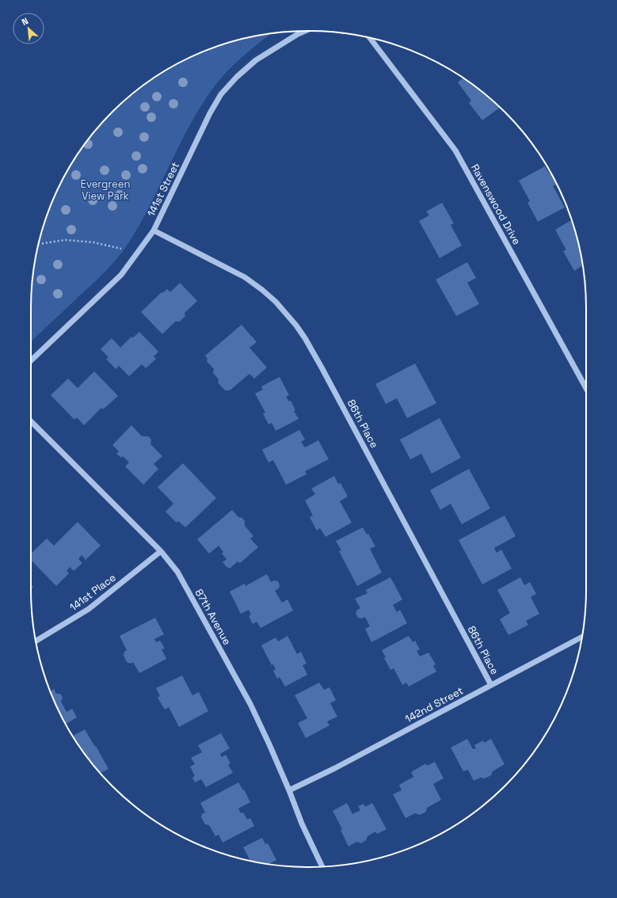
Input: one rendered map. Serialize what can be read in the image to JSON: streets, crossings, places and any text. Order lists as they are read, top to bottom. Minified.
{"streets":{"street":["141st Street","Ravenswood Drive","86th Place","141st Place","87th Avenue","142nd Street"]},"crossings":[["141st Street","86th Place"],["86th Place","142nd Street"],["141st Place","87th Avenue"],["87th Avenue","142nd Street"]],"parks":["Evergreen View Park"],"north":"top left"}
